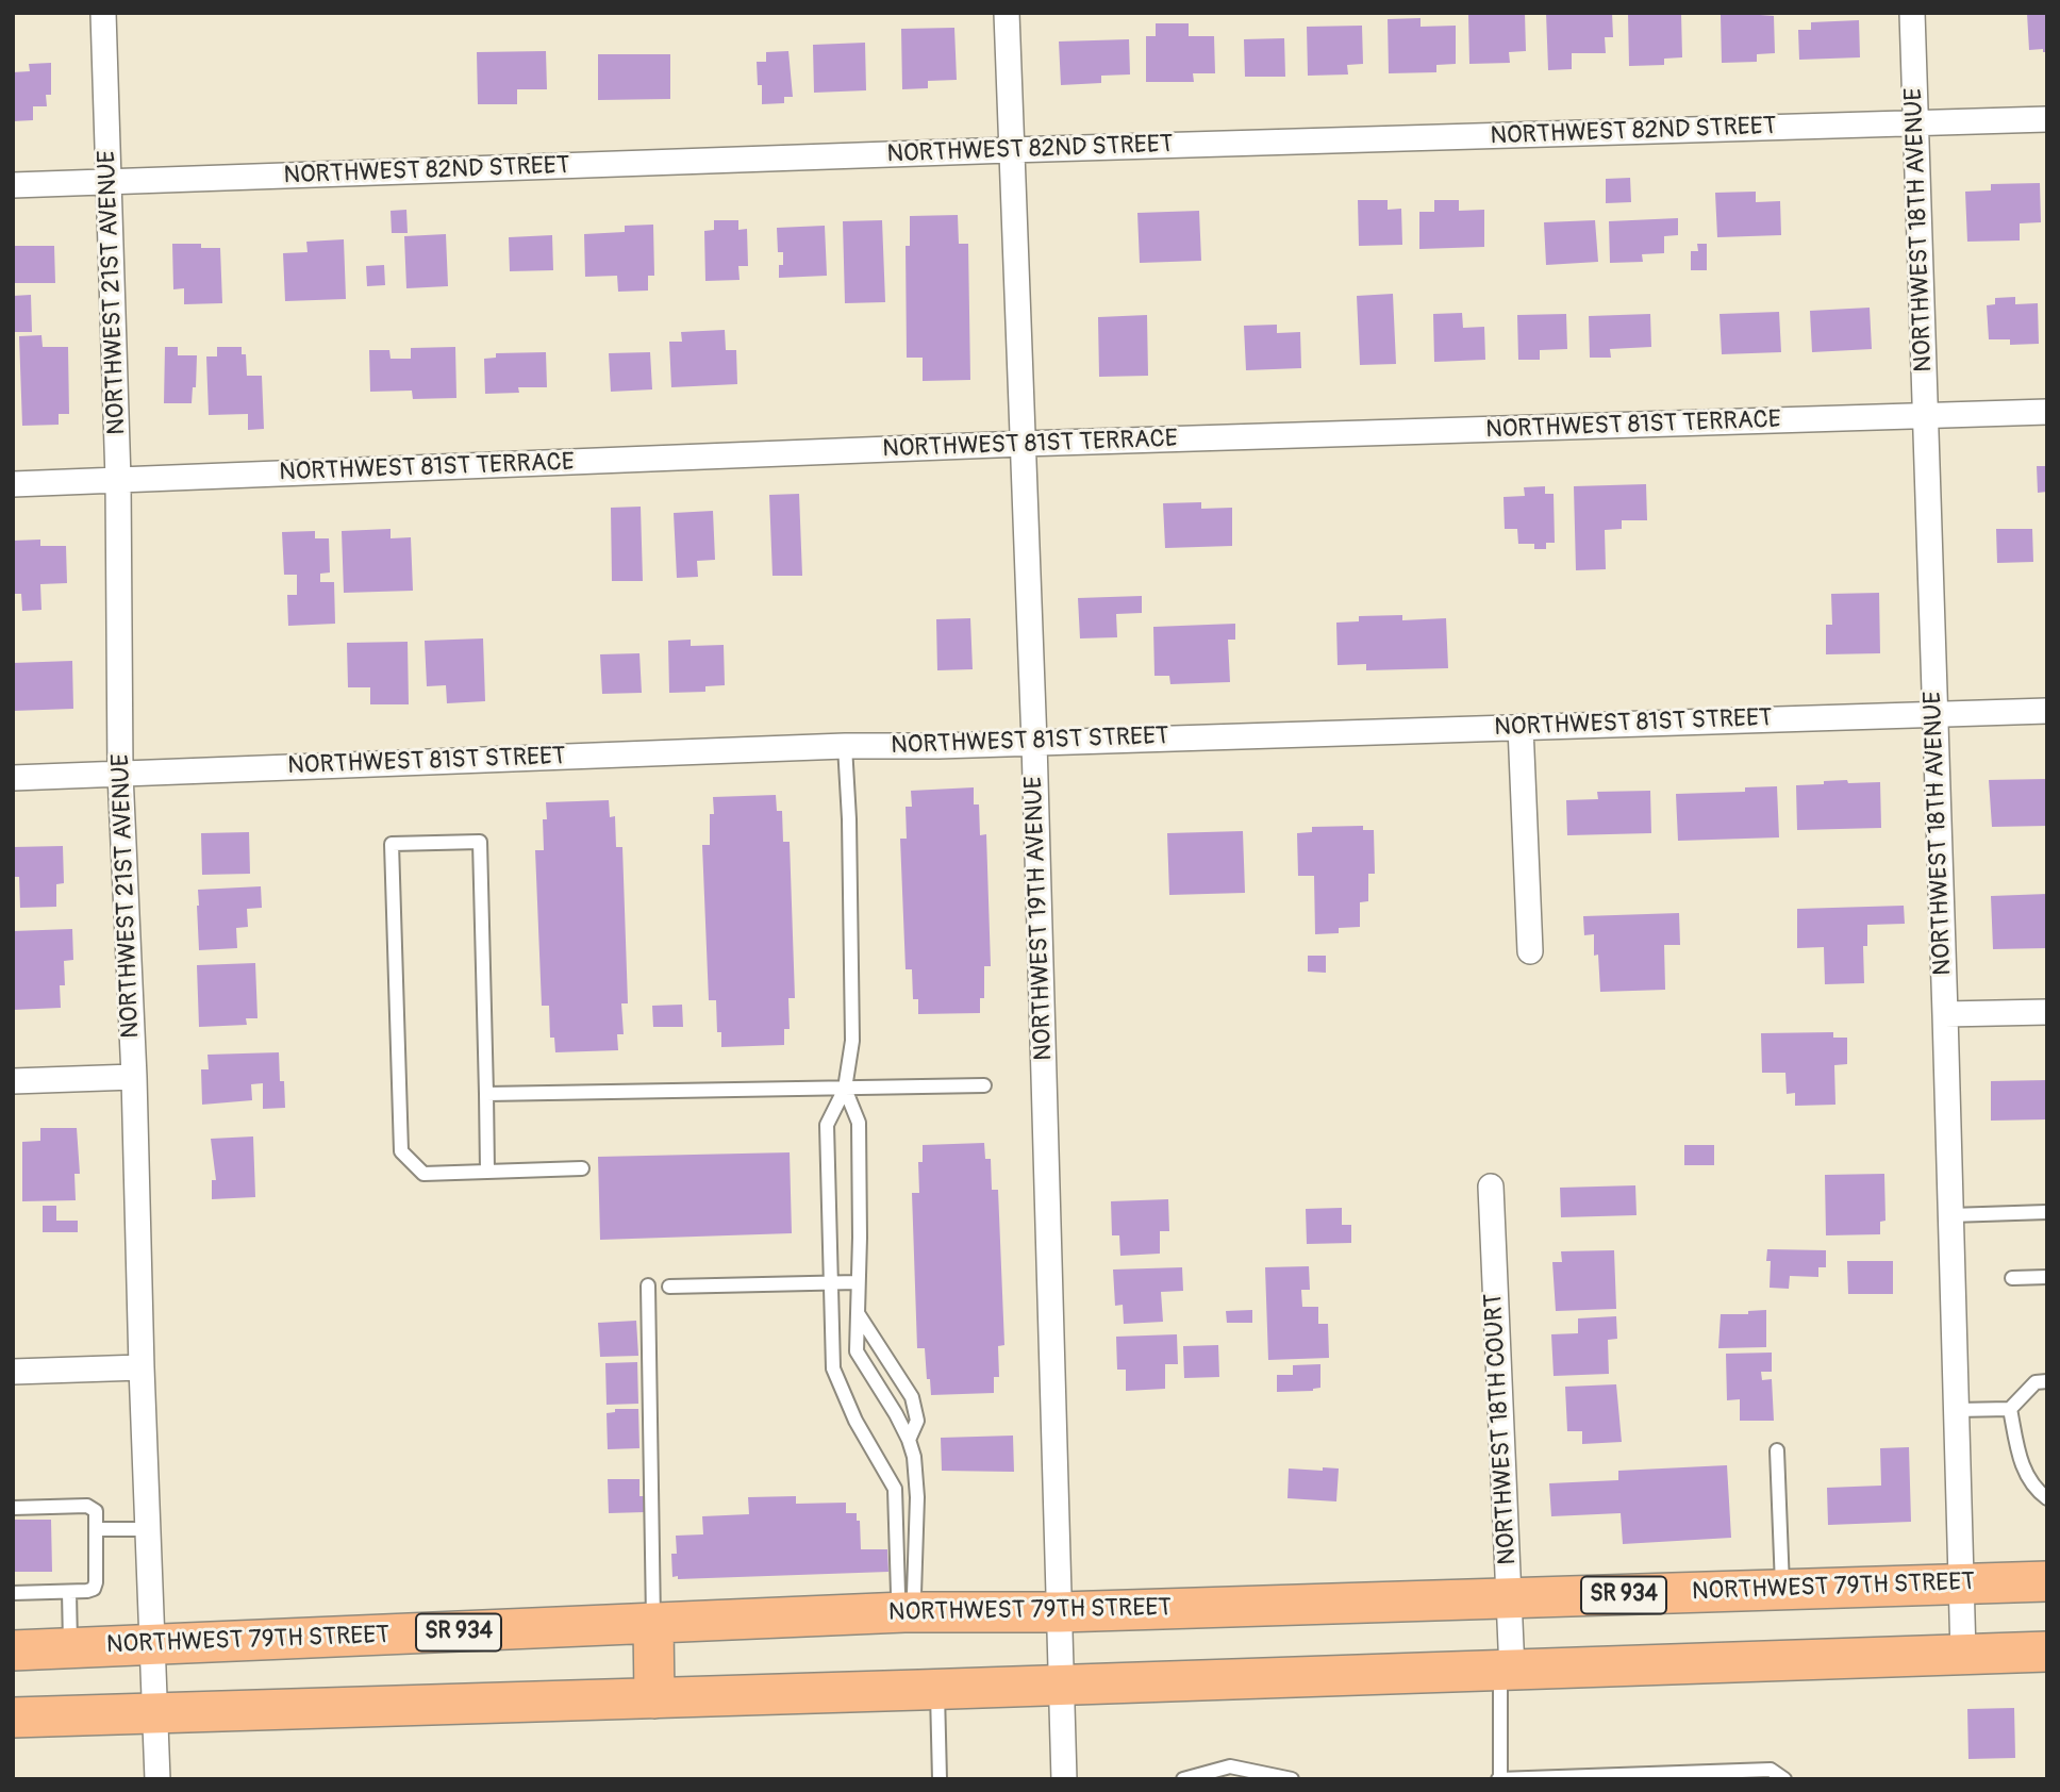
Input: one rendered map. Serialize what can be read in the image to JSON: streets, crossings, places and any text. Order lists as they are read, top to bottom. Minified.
{"streets":{"main road":["NORTHWEST 79TH STREET","SR 934"],"street":["NORTHWEST 82ND STREET","NORTHWEST 18TH AVENUE","NORTHWEST 21ST AVENUE","NORTHWEST 81ST TERRACE","NORTHWEST 81ST STREET","NORTHWEST 19TH AVENUE","NORTHWEST 18TH COURT"]},"crossings":[["NORTHWEST 82ND STREET","NORTHWEST 18TH AVENUE"],["NORTHWEST 82ND STREET","NORTHWEST 21ST AVENUE"],["NORTHWEST 82ND STREET","NORTHWEST 19TH AVENUE"],["NORTHWEST 18TH AVENUE","NORTHWEST 81ST TERRACE"],["NORTHWEST 18TH AVENUE","NORTHWEST 81ST STREET"],["NORTHWEST 18TH AVENUE","NORTHWEST 79TH STREET"],["NORTHWEST 21ST AVENUE","NORTHWEST 81ST TERRACE"],["NORTHWEST 21ST AVENUE","NORTHWEST 81ST STREET"],["NORTHWEST 21ST AVENUE","NORTHWEST 79TH STREET"],["NORTHWEST 81ST TERRACE","NORTHWEST 19TH AVENUE"],["NORTHWEST 81ST STREET","NORTHWEST 19TH AVENUE"],["NORTHWEST 19TH AVENUE","NORTHWEST 79TH STREET"],["NORTHWEST 18TH COURT","NORTHWEST 79TH STREET"]]}
